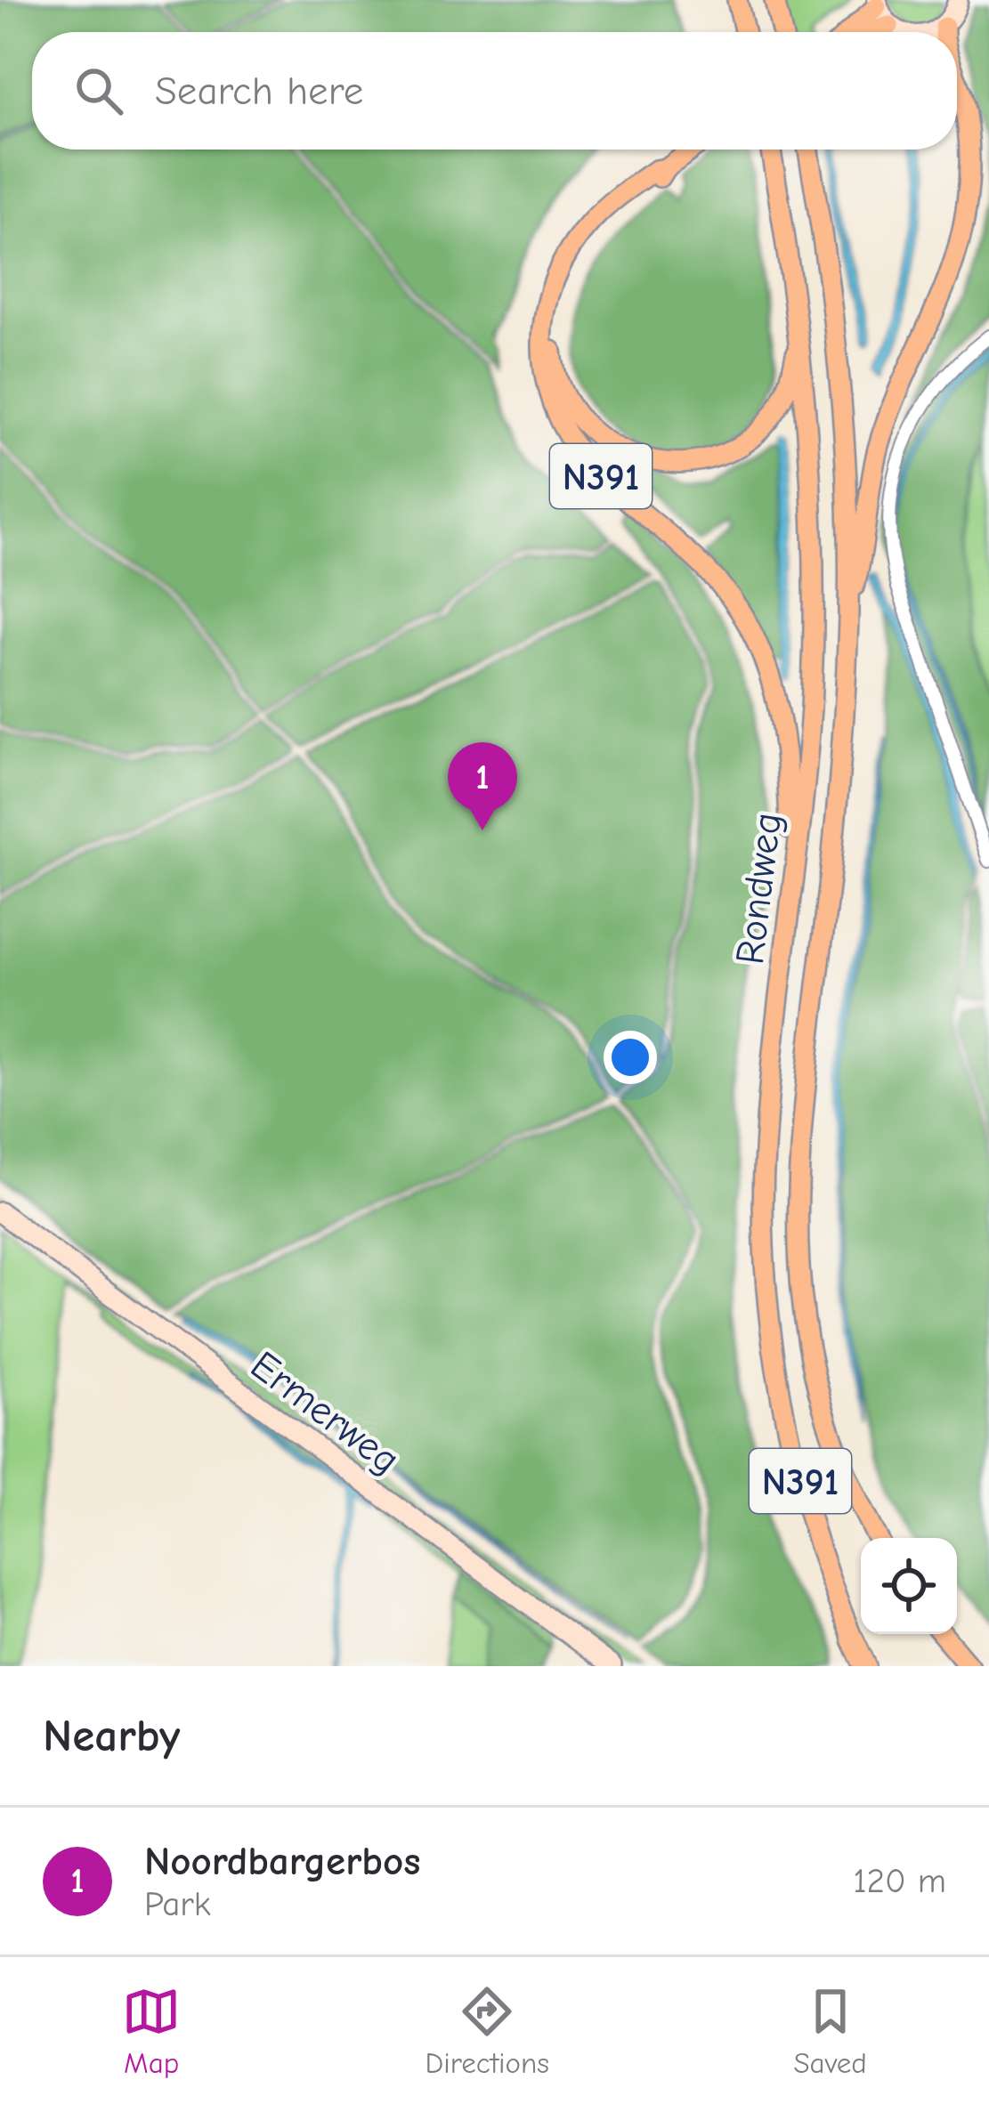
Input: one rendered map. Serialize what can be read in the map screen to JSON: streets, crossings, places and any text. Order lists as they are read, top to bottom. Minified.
{"streets":{"highway":["N391"],"main road":["Rondweg"],"street":["Ermerweg"]},"crossings":[["N391","Rondweg"]],"page":{"search":"Search here","pins":"1","heading":"Nearby","list":[{"mark":"1","name":"Noordbargerbos","note":"Park","value":"120 m"}],"nav":["Map","Directions","Saved"]}}
